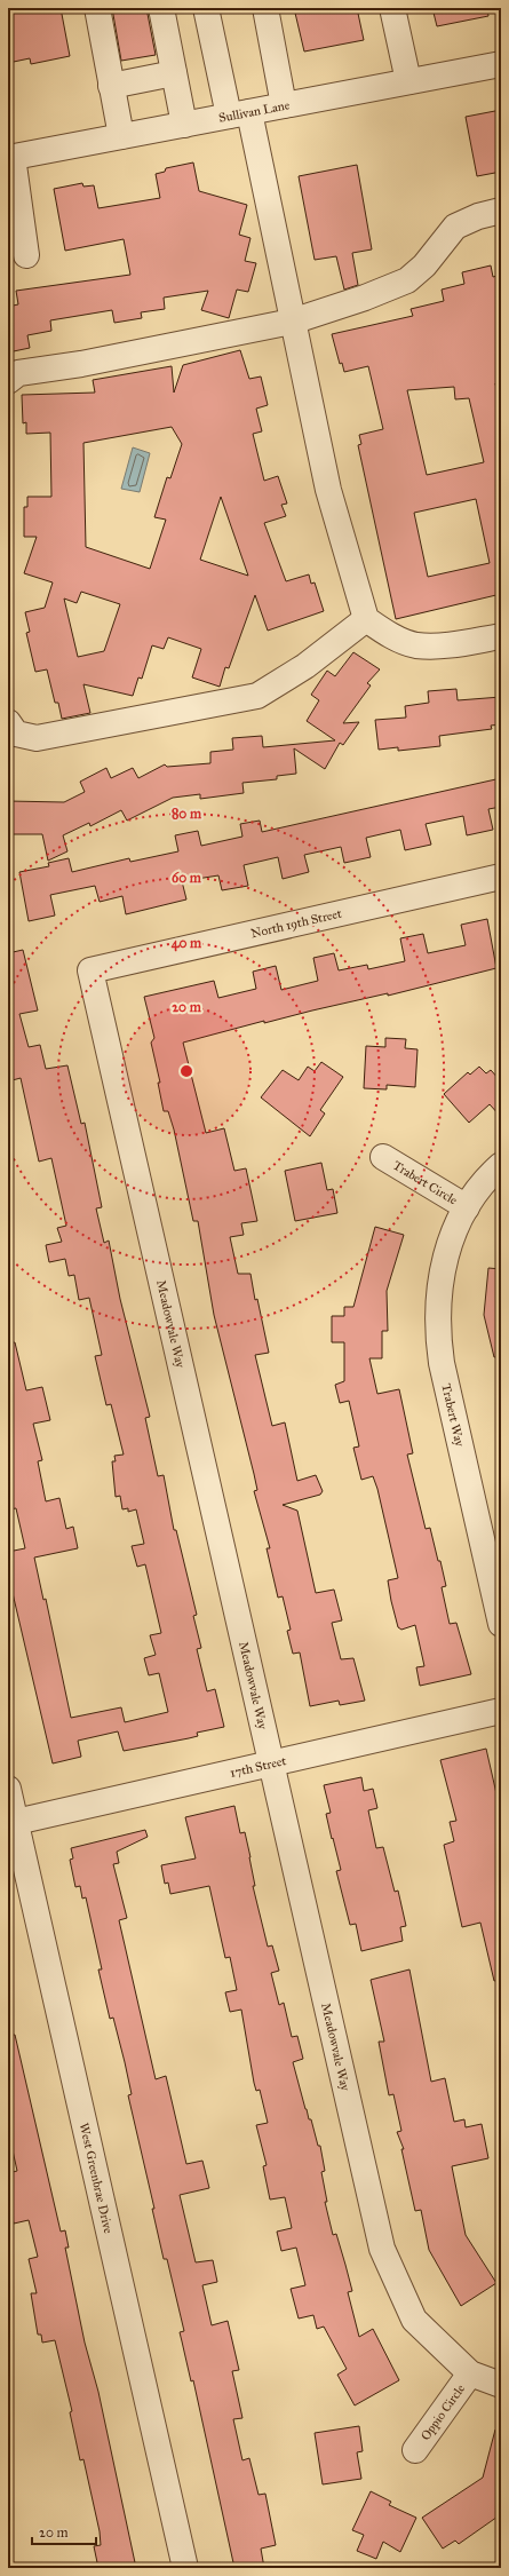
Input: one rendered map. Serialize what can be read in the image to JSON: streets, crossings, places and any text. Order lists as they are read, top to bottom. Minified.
{"streets":{"street":["Sullivan Lane","North 19th Street","Trabert Circle","Meadowvale Way","Trabert Way","17th Street","West Greenbrae Drive","Oppio Circle"]},"crossings":[["North 19th Street","Meadowvale Way"],["Trabert Circle","Trabert Way"],["Meadowvale Way","17th Street"],["Meadowvale Way","Oppio Circle"],["17th Street","West Greenbrae Drive"]],"scale_bar":"20 m","rings":["80 m","60 m","40 m","20 m"]}
